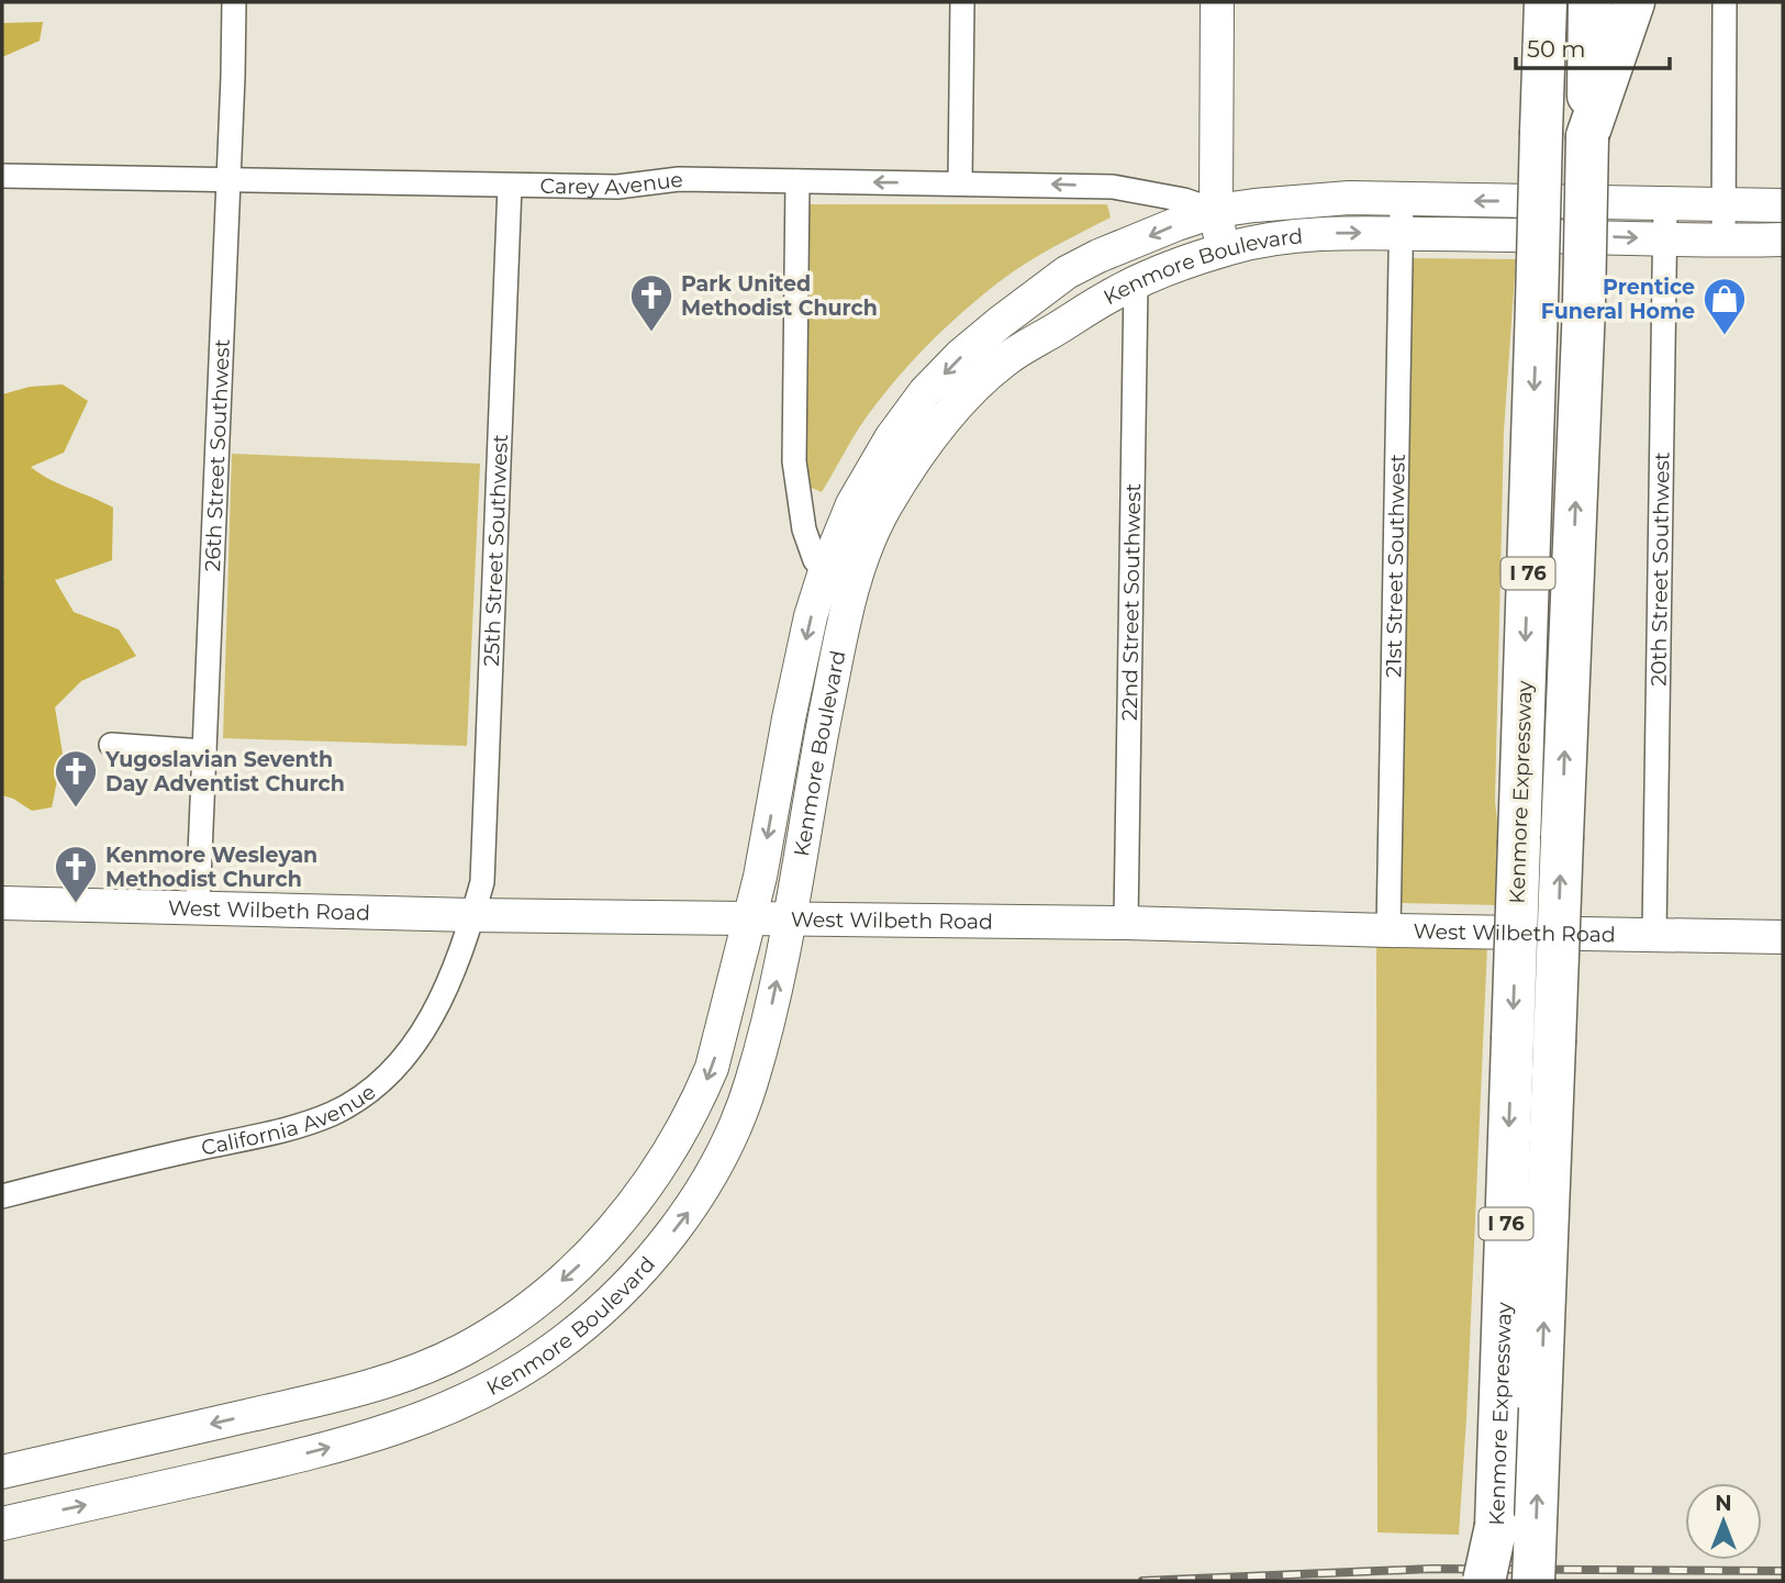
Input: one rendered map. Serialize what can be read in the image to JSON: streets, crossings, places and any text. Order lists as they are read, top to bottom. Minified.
{"streets":{"highway":["I 76","Kenmore Expressway"],"main road":["Kenmore Boulevard","West Wilbeth Road"],"street":["Carey Avenue","26th Street Southwest","25th Street Southwest","21st Street Southwest","20th Street Southwest","22nd Street Southwest","California Avenue"]},"crossings":[["Carey Avenue","Kenmore Boulevard"],["Carey Avenue","26th Street Southwest"],["Carey Avenue","25th Street Southwest"],["Kenmore Boulevard","21st Street Southwest"],["Kenmore Boulevard","20th Street Southwest"],["Kenmore Boulevard","22nd Street Southwest"],["Kenmore Boulevard","West Wilbeth Road"],["26th Street Southwest","West Wilbeth Road"],["25th Street Southwest","West Wilbeth Road"],["25th Street Southwest","California Avenue"],["21st Street Southwest","West Wilbeth Road"],["20th Street Southwest","West Wilbeth Road"],["22nd Street Southwest","West Wilbeth Road"],["West Wilbeth Road","California Avenue"]],"places":{"church":["Park United Methodist Church","Yugoslavian Seventh Day Adventist Church","Kenmore Wesleyan Methodist Church"],"shop":["Prentice Funeral Home"]},"scale_bar":"50 m","north":"top"}
